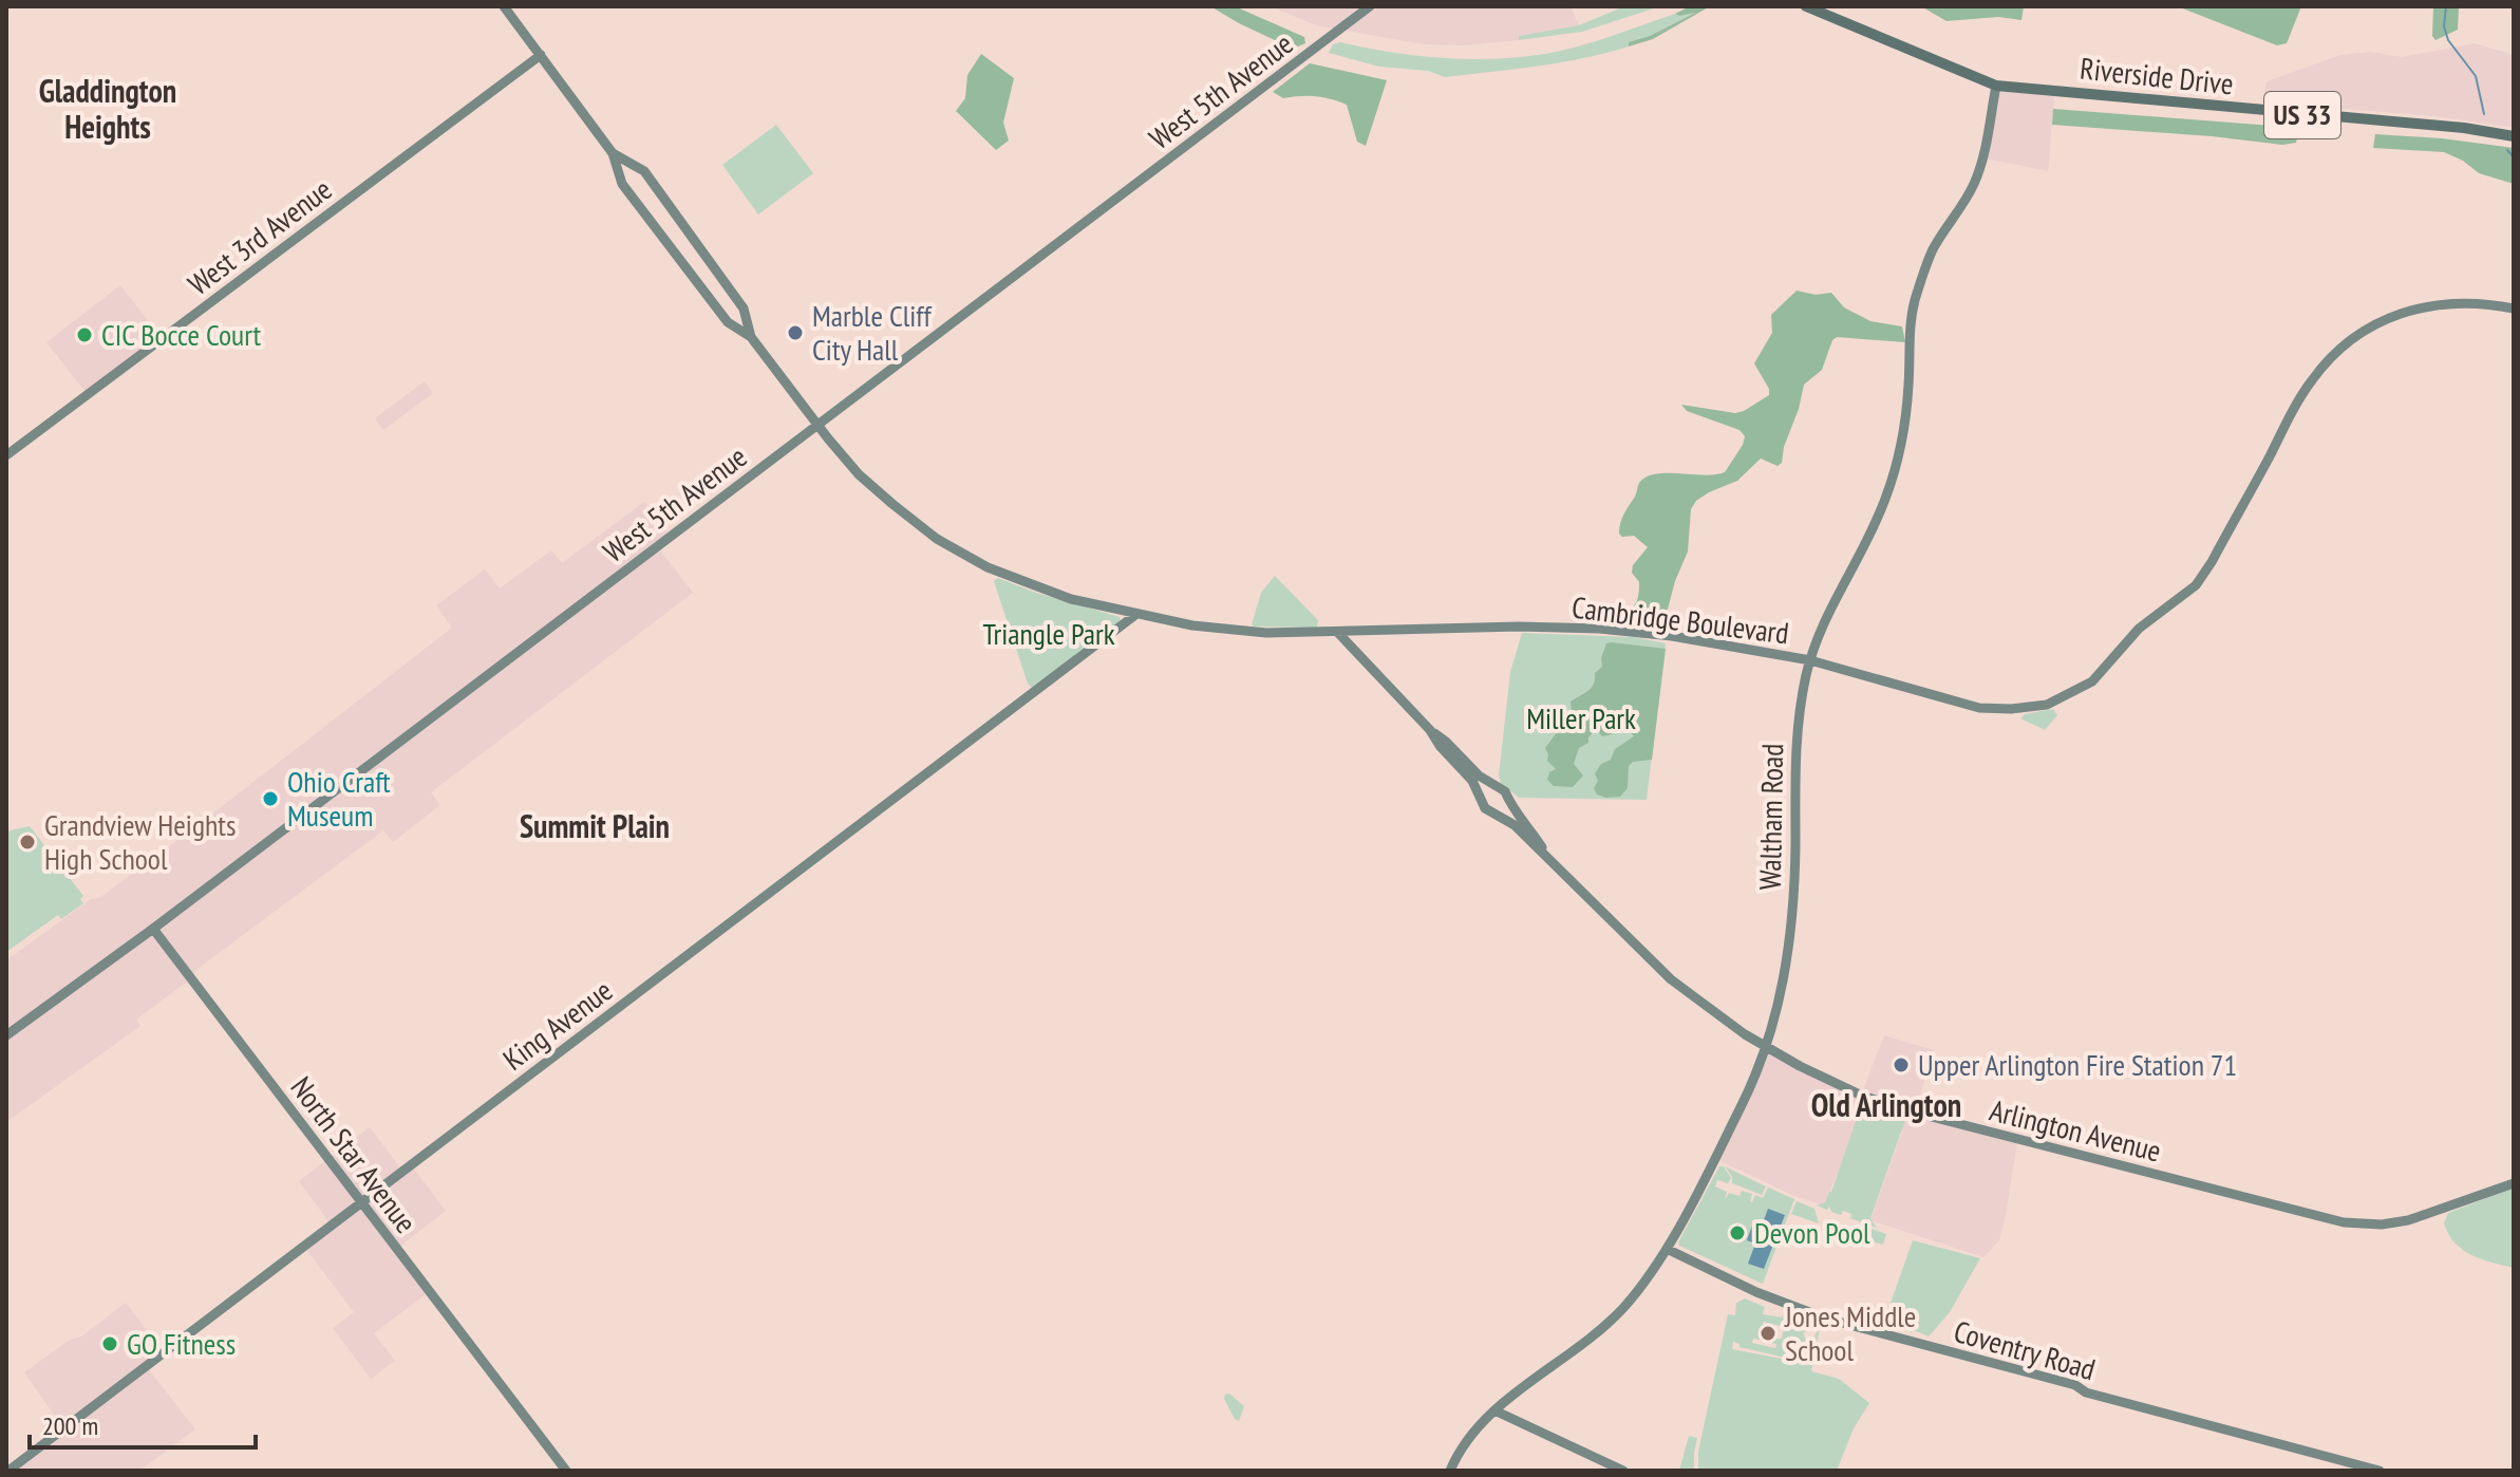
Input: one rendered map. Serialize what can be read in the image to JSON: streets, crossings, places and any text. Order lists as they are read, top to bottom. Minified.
{"streets":{"main road":["Riverside Drive","US 33"],"street":["West 5th Avenue","West 3rd Avenue","Cambridge Boulevard","Waltham Road","King Avenue","Arlington Avenue","North Star Avenue","Coventry Road"]},"crossings":[["Riverside Drive","US 33"],["Riverside Drive","Waltham Road"],["West 5th Avenue","Cambridge Boulevard"],["West 5th Avenue","North Star Avenue"],["US 33","Waltham Road"],["West 3rd Avenue","Cambridge Boulevard"],["Cambridge Boulevard","Waltham Road"],["Cambridge Boulevard","King Avenue"],["Waltham Road","Arlington Avenue"],["Waltham Road","Coventry Road"],["King Avenue","North Star Avenue"]],"districts":["Gladdington Heights","Summit Plain","Old Arlington"],"parks":["Triangle Park","Miller Park"],"places":["Marble Cliff City Hall","CIC Bocce Court","Ohio Craft Museum","Grandview Heights High School","Upper Arlington Fire Station 71","Devon Pool","Jones Middle School","GO Fitness"],"scale_bar":"200 m"}
